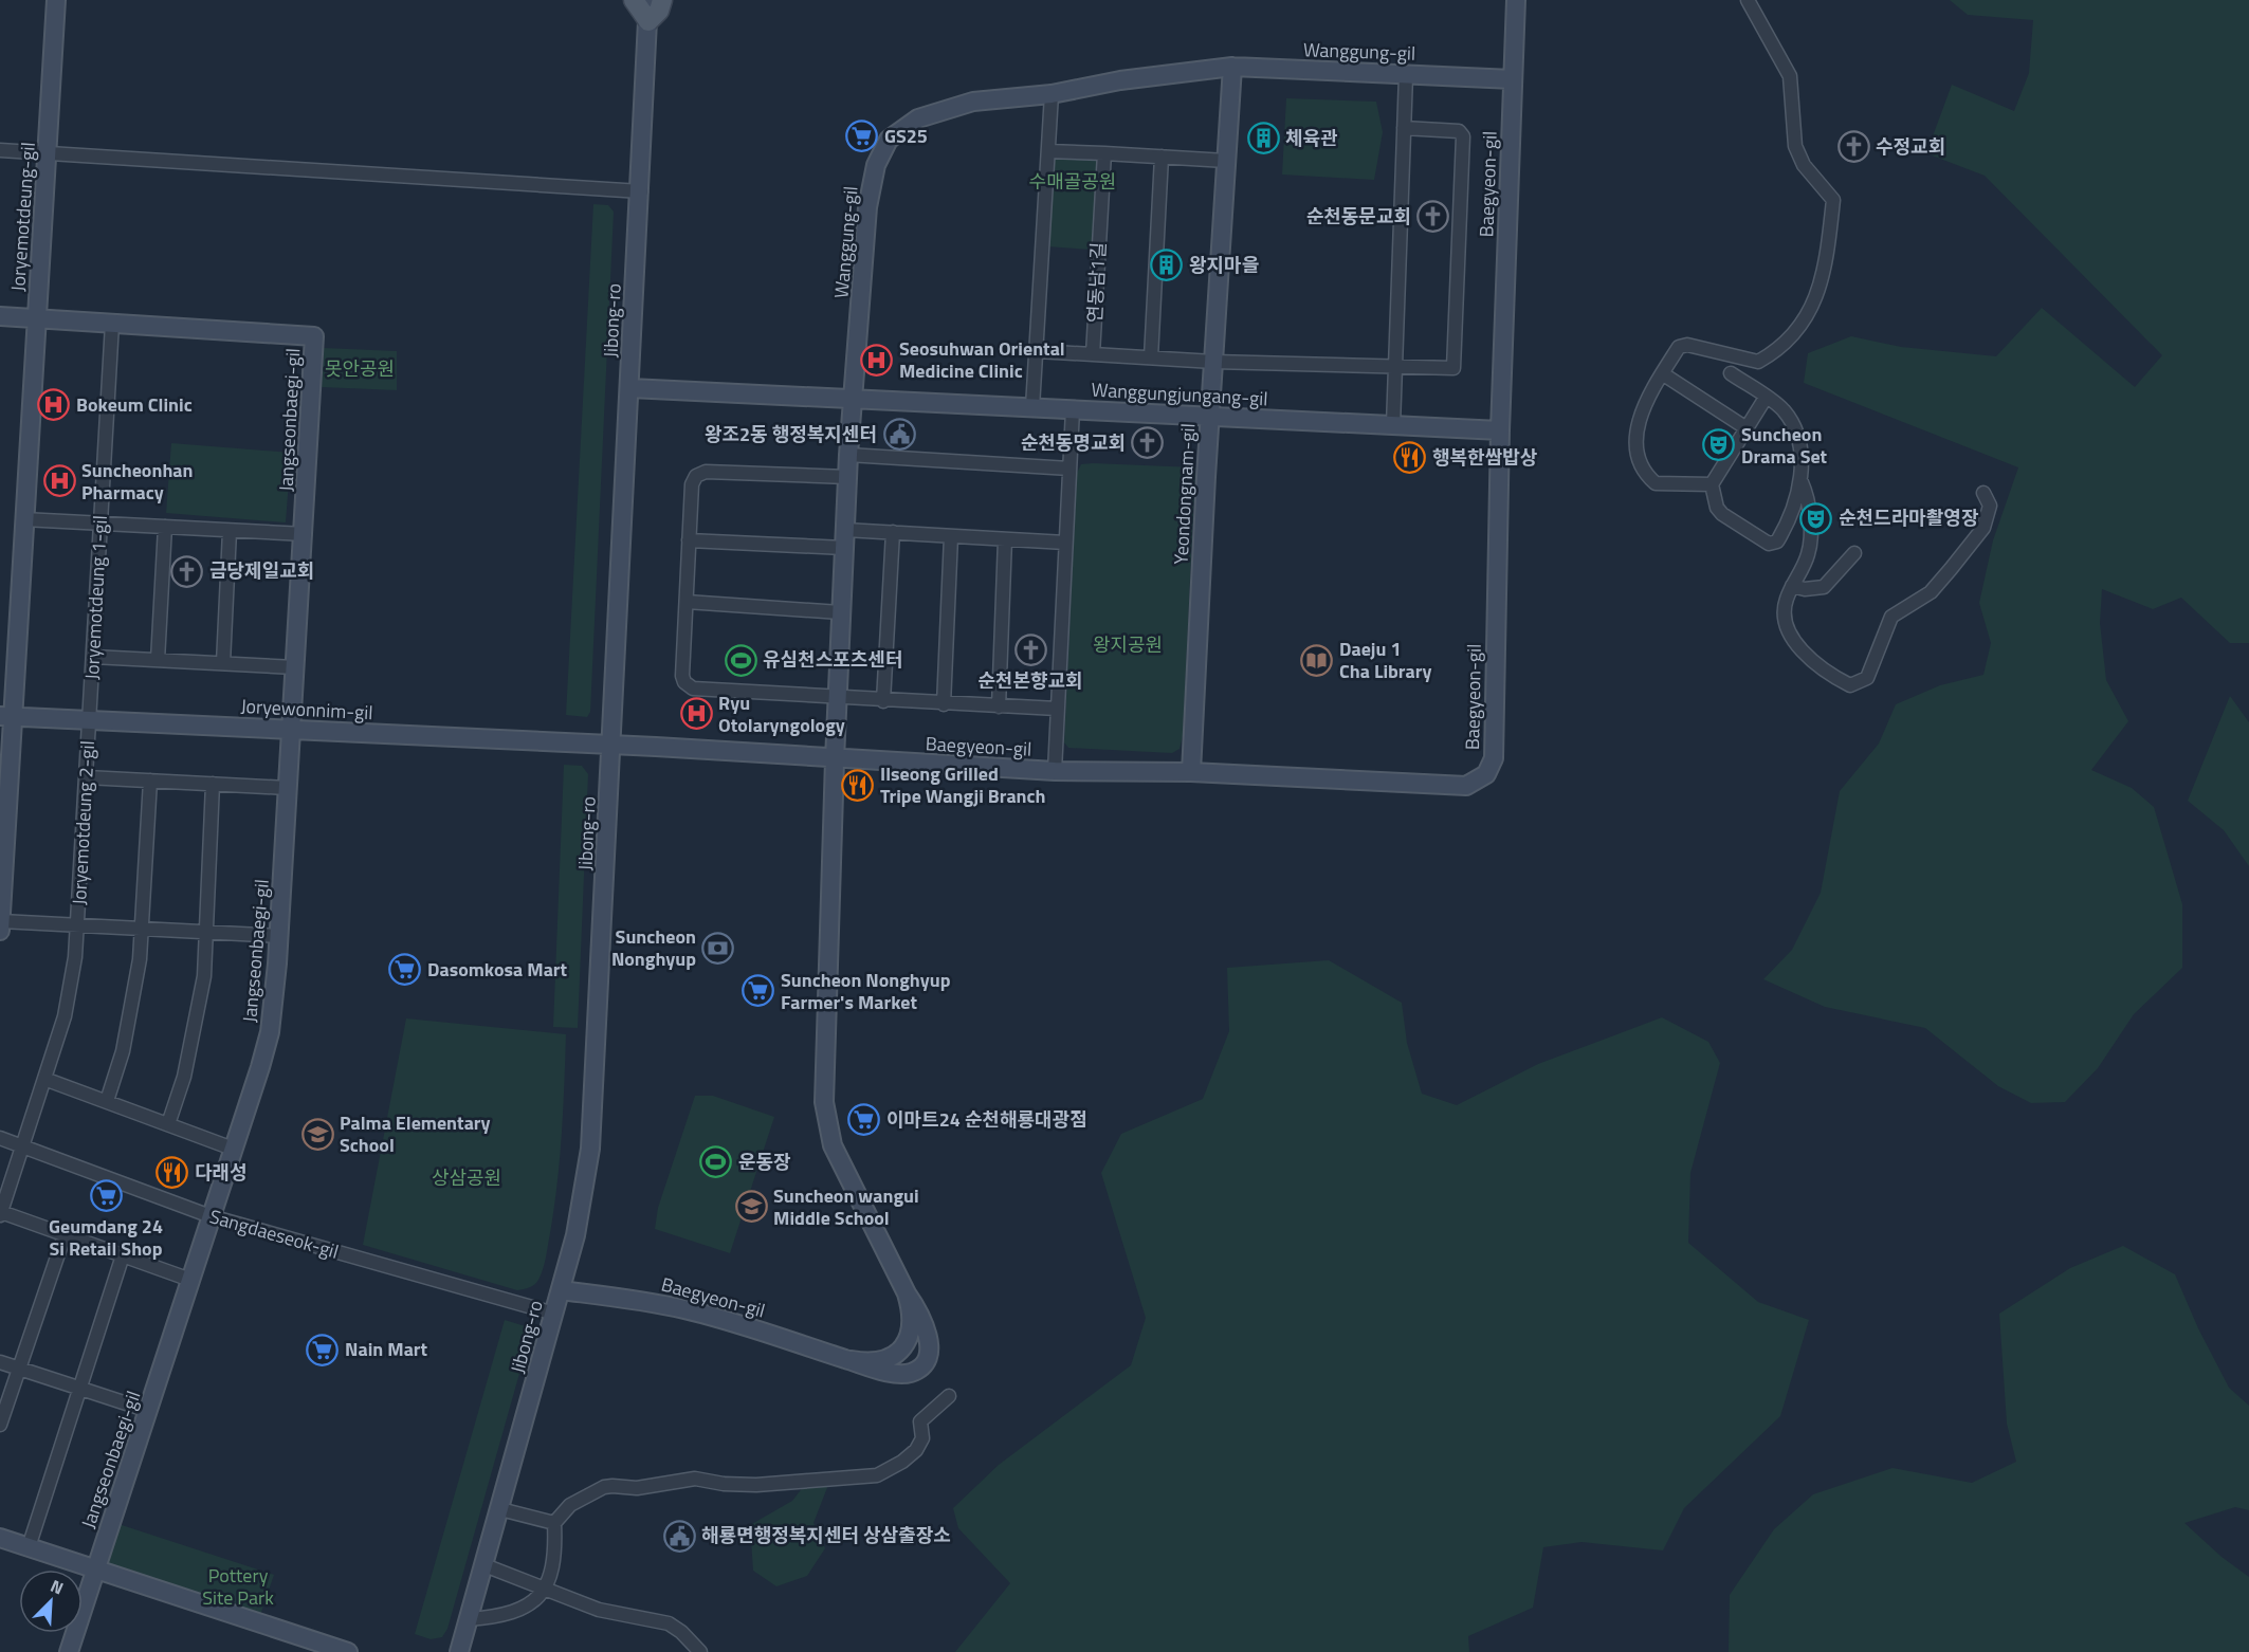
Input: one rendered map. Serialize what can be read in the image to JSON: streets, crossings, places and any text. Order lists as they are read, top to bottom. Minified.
{"streets":{"street":["Wanggung-gil","Baegyeon-gil","Joryemotdeung-gil","연동남1길","Jibong-ro","Wanggungjungang-gil","Jangseonbaegi-gil","Yeondongnam-gil","Joryemotdeung 1-gil","Joryewonnim-gil","Joryemotdeung 2-gil","Sangdaeseok-gil"]},"crossings":[["Wanggung-gil","Baegyeon-gil"],["Wanggung-gil","Wanggungjungang-gil"],["Wanggung-gil","Yeondongnam-gil"],["Baegyeon-gil","Jibong-ro"],["Baegyeon-gil","Wanggungjungang-gil"],["Baegyeon-gil","Yeondongnam-gil"],["Baegyeon-gil","Joryewonnim-gil"],["Joryemotdeung-gil","Jangseonbaegi-gil"],["Joryemotdeung-gil","Joryewonnim-gil"],["Joryemotdeung-gil","Joryemotdeung 2-gil"],["Jibong-ro","Wanggungjungang-gil"],["Jibong-ro","Joryewonnim-gil"],["Jibong-ro","Sangdaeseok-gil"],["Wanggungjungang-gil","Yeondongnam-gil"],["Jangseonbaegi-gil","Joryemotdeung 1-gil"],["Jangseonbaegi-gil","Joryewonnim-gil"],["Jangseonbaegi-gil","Joryemotdeung 2-gil"],["Jangseonbaegi-gil","Sangdaeseok-gil"],["Joryemotdeung 1-gil","Joryewonnim-gil"],["Joryemotdeung 1-gil","Joryemotdeung 2-gil"],["Joryewonnim-gil","Joryemotdeung 2-gil"],["Joryemotdeung 2-gil","Sangdaeseok-gil"]],"parks":["수매골공원","못안공원","왕지공원","상삼공원","Pottery Site Park"],"places":{"supermarket":["GS25","Dasomkosa Mart","Suncheon Nonghyup Farmer's Market","이마트24 순천해룡대광점","Geumdang 24 Si Retail Shop","Nain Mart"],"building":["체육관","왕지마을"],"church":["수정교회","순천동문교회","순천동명교회","금당제일교회","순천본향교회"],"hospital":["Seosuhwan Oriental Medicine Clinic","Bokeum Clinic","Suncheonhan Pharmacy","Ryu Otolaryngology"],"public building":["왕조2동 행정복지센터","해룡면행정복지센터 상삼출장소"],"theatre":["Suncheon Drama Set","순천드라마촬영장"],"restaurant":["행복한쌈밥상","Ilseong Grilled Tripe Wangji Branch","다래성"],"sports":["유심천스포츠센터","운동장"],"library":["Daeju 1 Cha Library"],"bank":["Suncheon Nonghyup"],"school or university":["Palma Elementary School","Suncheon wangui Middle School"]},"north":"top right"}
